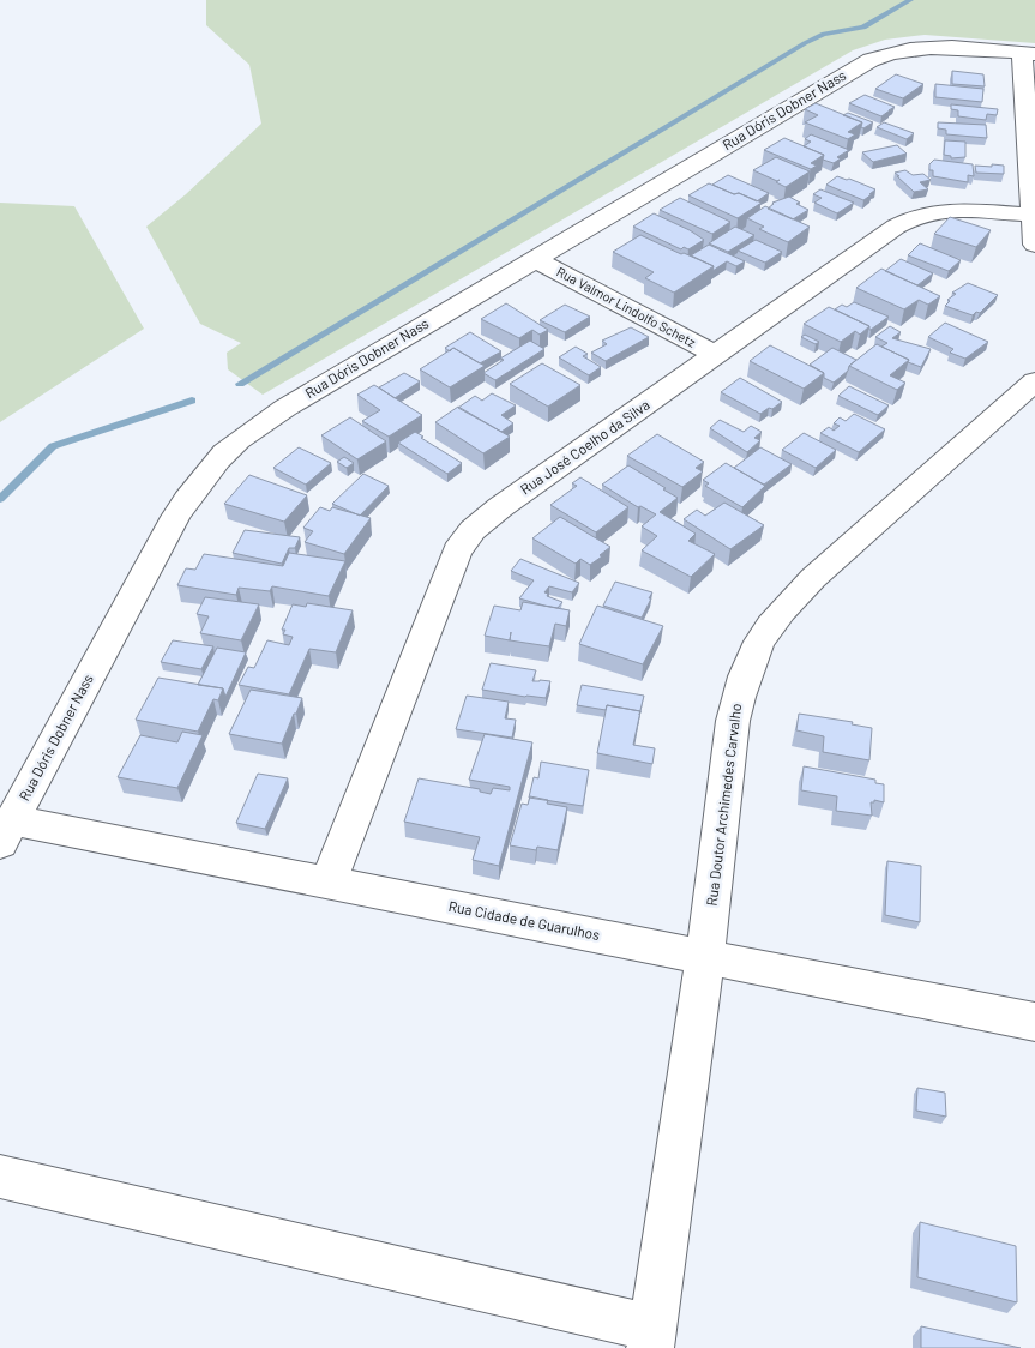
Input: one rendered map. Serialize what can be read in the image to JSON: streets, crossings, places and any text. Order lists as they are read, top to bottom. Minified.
{"streets":{"street":["Rua Dóris Dobner Nass","Rua Valmor Lindolfo Schetz","Rua José Coelho da Silva","Rua Doutor Archimedes Carvalho","Rua Cidade de Guarulhos"]},"crossings":[["Rua Dóris Dobner Nass","Rua Valmor Lindolfo Schetz"],["Rua Dóris Dobner Nass","Rua Cidade de Guarulhos"],["Rua Valmor Lindolfo Schetz","Rua José Coelho da Silva"],["Rua José Coelho da Silva","Rua Cidade de Guarulhos"],["Rua Doutor Archimedes Carvalho","Rua Cidade de Guarulhos"]]}
